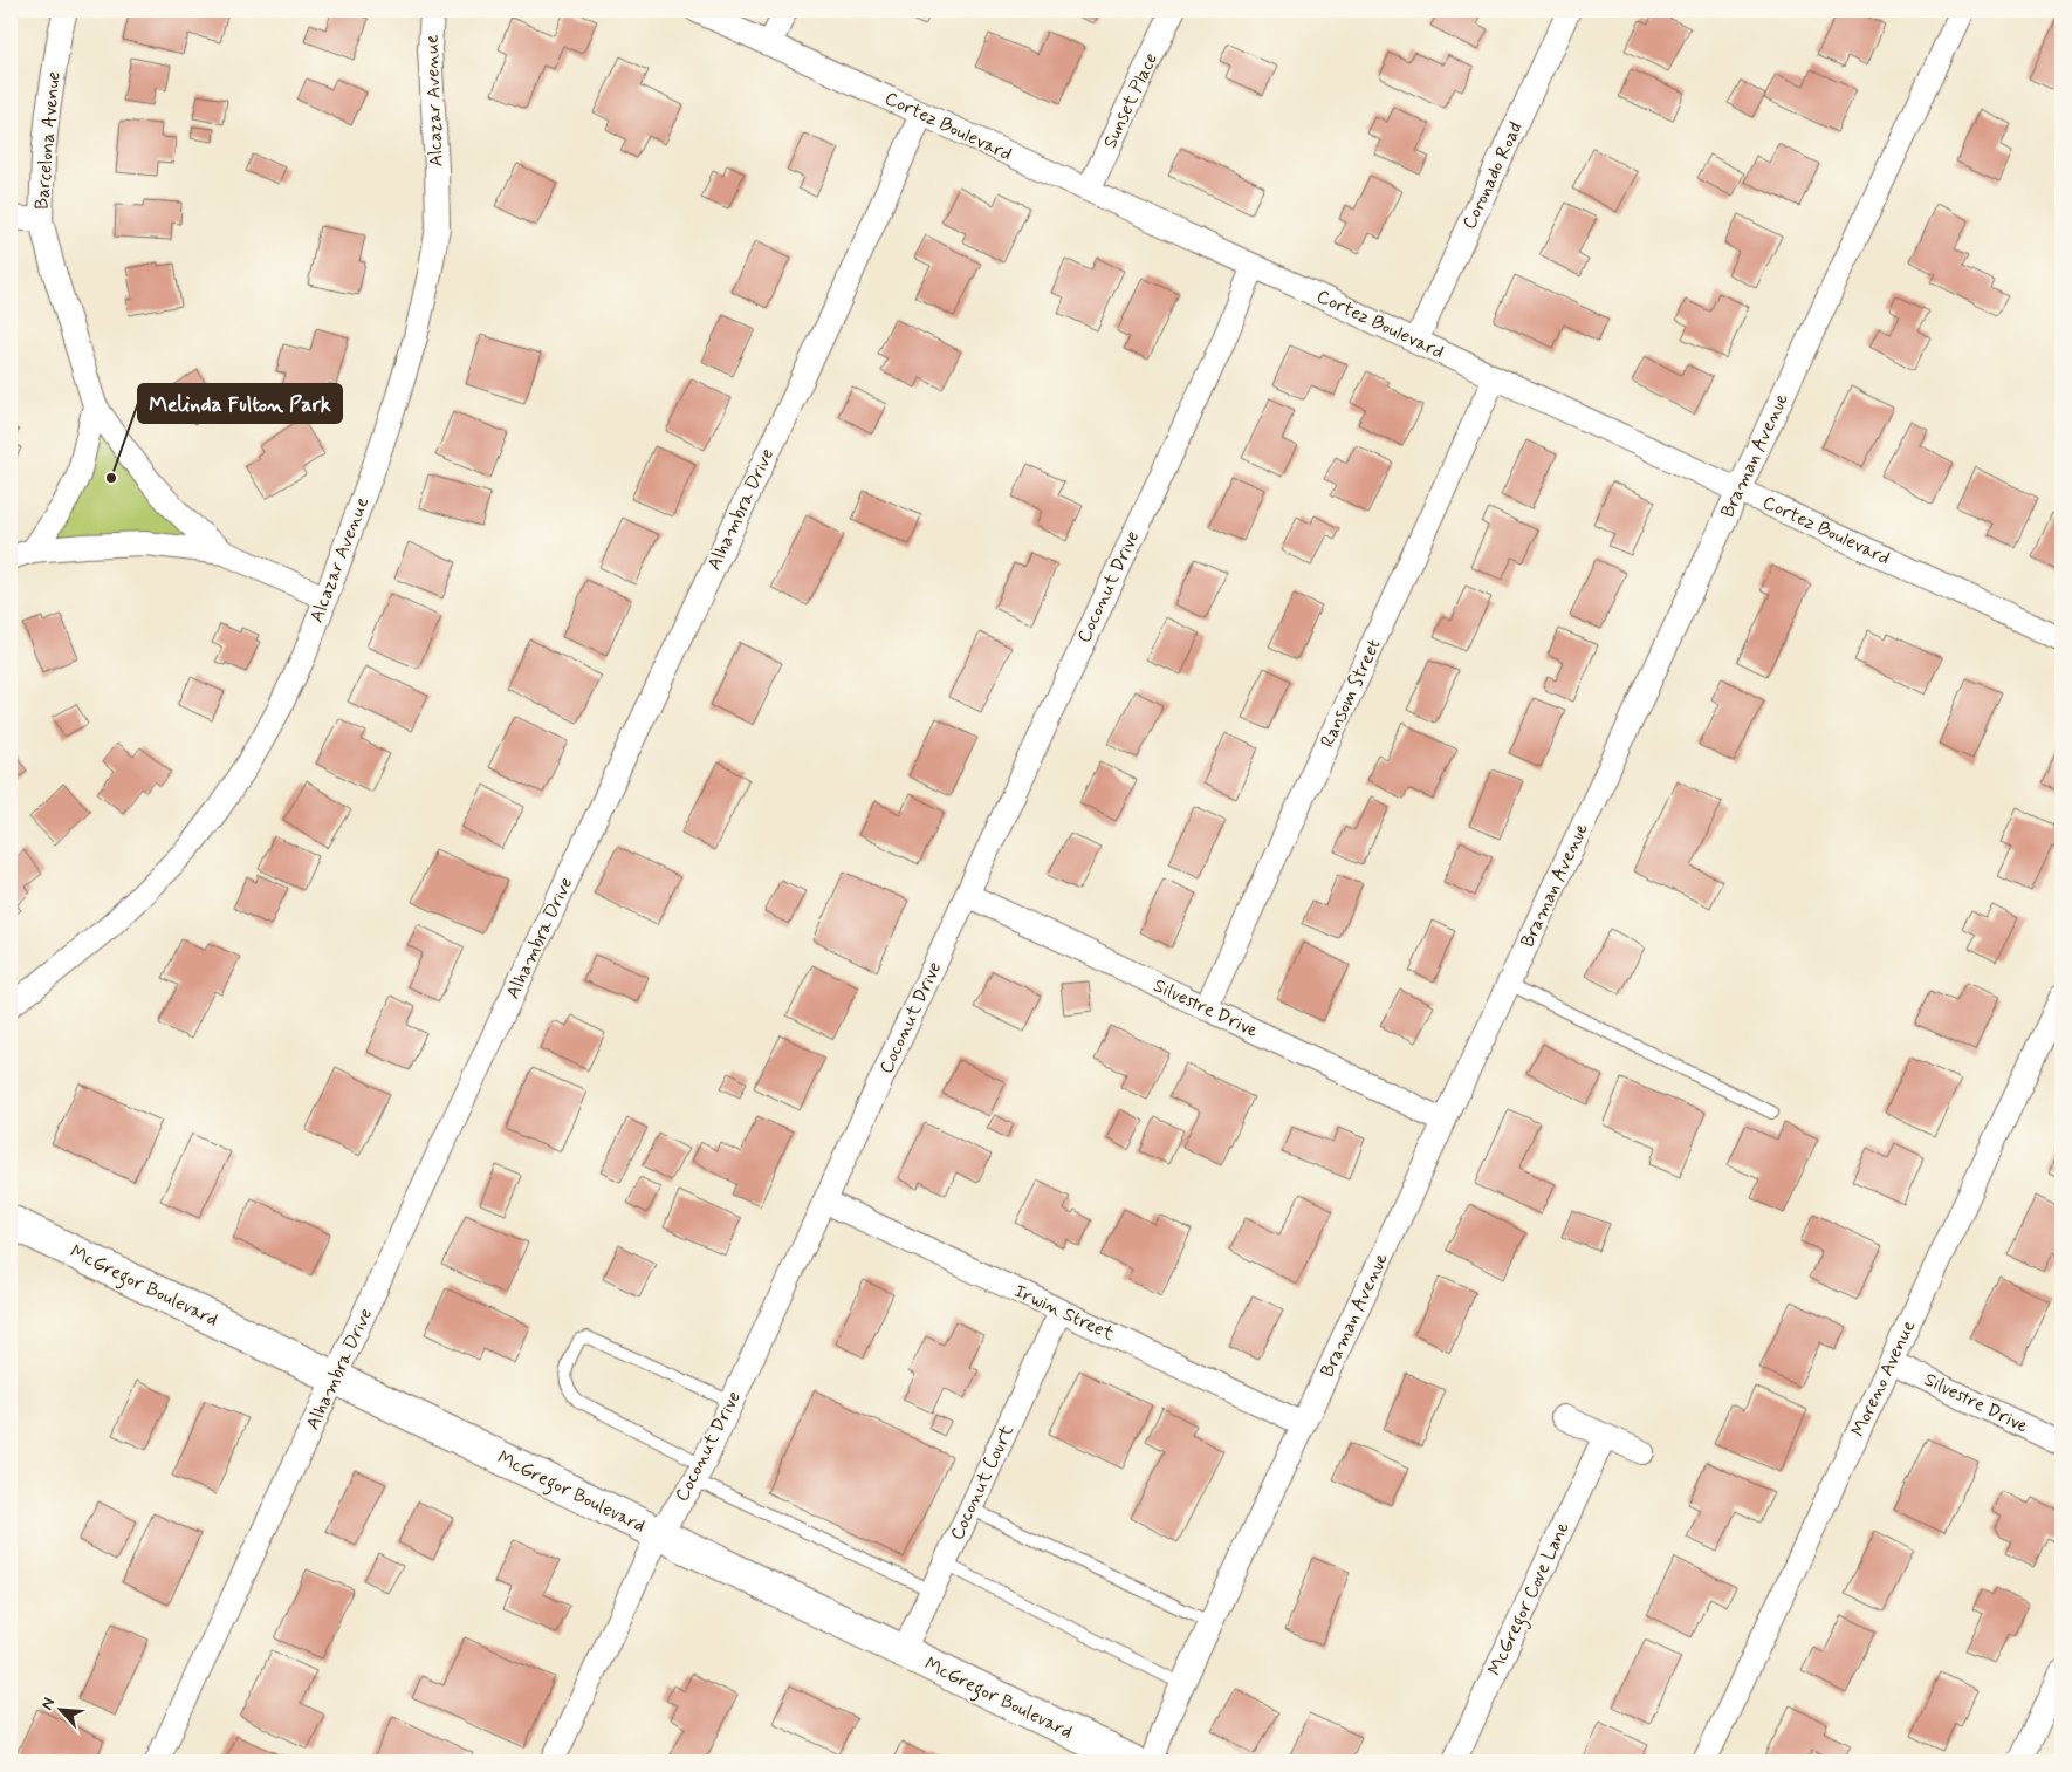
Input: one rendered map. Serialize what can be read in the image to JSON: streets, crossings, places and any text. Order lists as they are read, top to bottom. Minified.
{"streets":{"main road":["McGregor Boulevard"],"street":["Alcazar Avenue","Sunset Place","Cortez Boulevard","Barcelona Avenue","Coronado Road","Braman Avenue","Alhambra Drive","Coconut Drive","Ransom Street","Silvestre Drive","Irwin Street","Moreno Avenue","Coconut Court","McGregor Cove Lane"]},"crossings":[["Alcazar Avenue","Barcelona Avenue"],["Sunset Place","Cortez Boulevard"],["Cortez Boulevard","Coronado Road"],["Cortez Boulevard","Braman Avenue"],["Cortez Boulevard","Alhambra Drive"],["Cortez Boulevard","Coconut Drive"],["Cortez Boulevard","Ransom Street"],["Braman Avenue","Silvestre Drive"],["Braman Avenue","Irwin Street"],["Alhambra Drive","McGregor Boulevard"],["Coconut Drive","Silvestre Drive"],["Coconut Drive","McGregor Boulevard"],["Coconut Drive","Irwin Street"],["Ransom Street","Silvestre Drive"],["Silvestre Drive","Moreno Avenue"],["McGregor Boulevard","Coconut Court"],["Irwin Street","Coconut Court"]],"places":["Melinda Fulton Park"],"north":"top left"}
